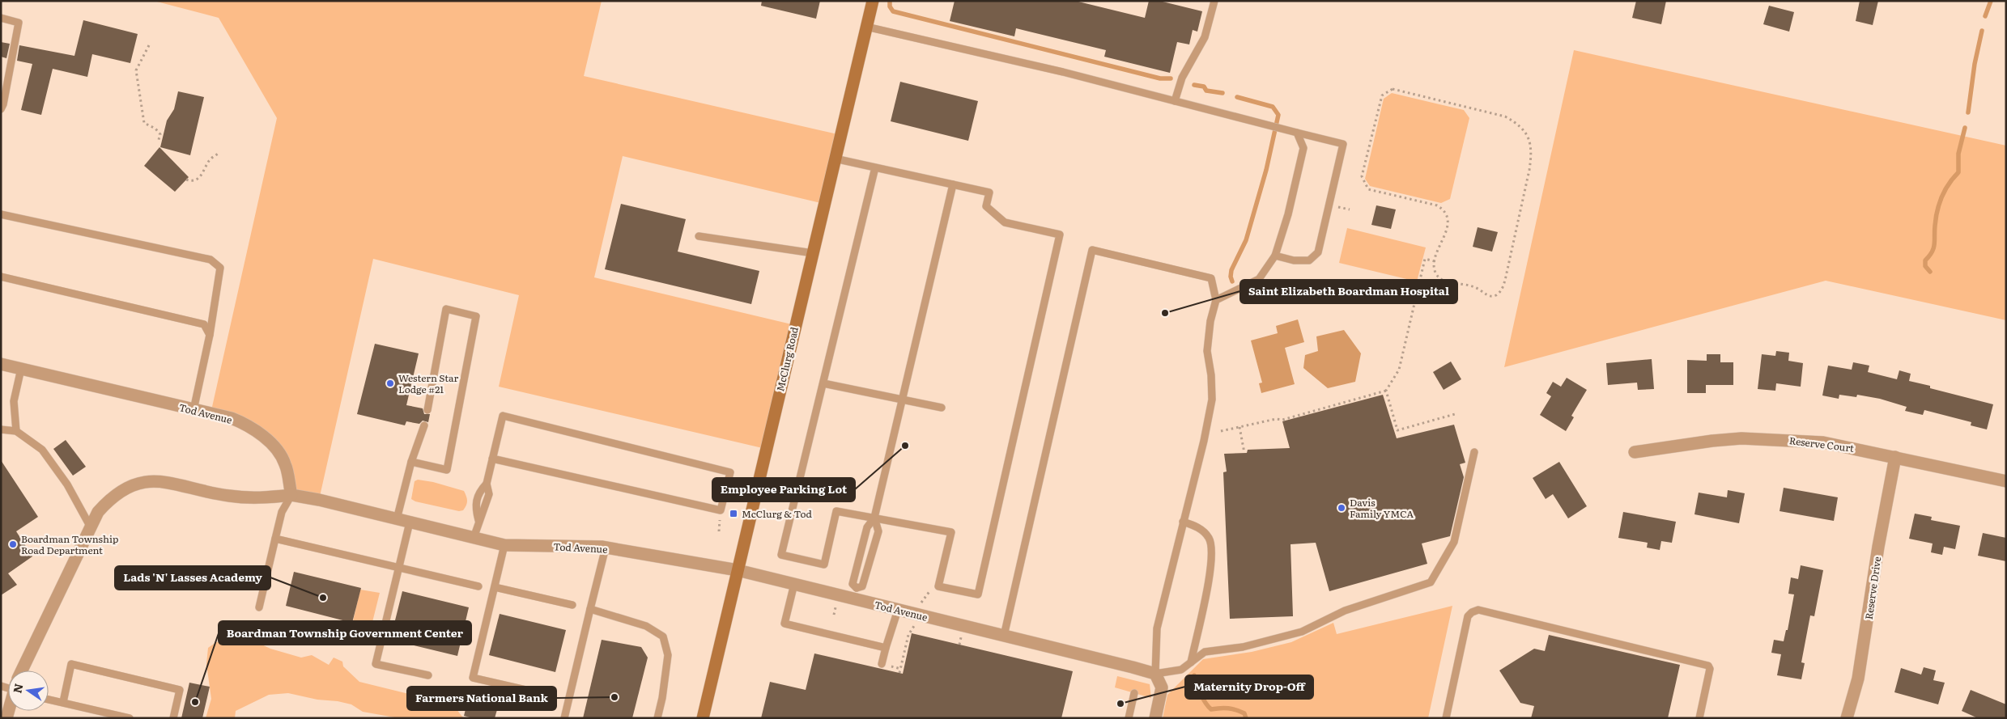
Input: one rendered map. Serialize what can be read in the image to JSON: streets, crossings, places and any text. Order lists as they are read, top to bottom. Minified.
{"streets":{"street":["McClurg Road","Tod Avenue","Reserve Court","Reserve Drive"]},"crossings":[["McClurg Road","Tod Avenue"],["Reserve Court","Reserve Drive"]],"places":{"other":["Saint Elizabeth Boardman Hospital","Western Star Lodge #21","Employee Parking Lot","Davis Family YMCA","Boardman Township Road Department","Lads 'N' Lasses Academy","Farmers National Bank","Boardman Township Government Center","Maternity Drop-Off"],"transit":["McClurg & Tod"]},"north":"left"}
